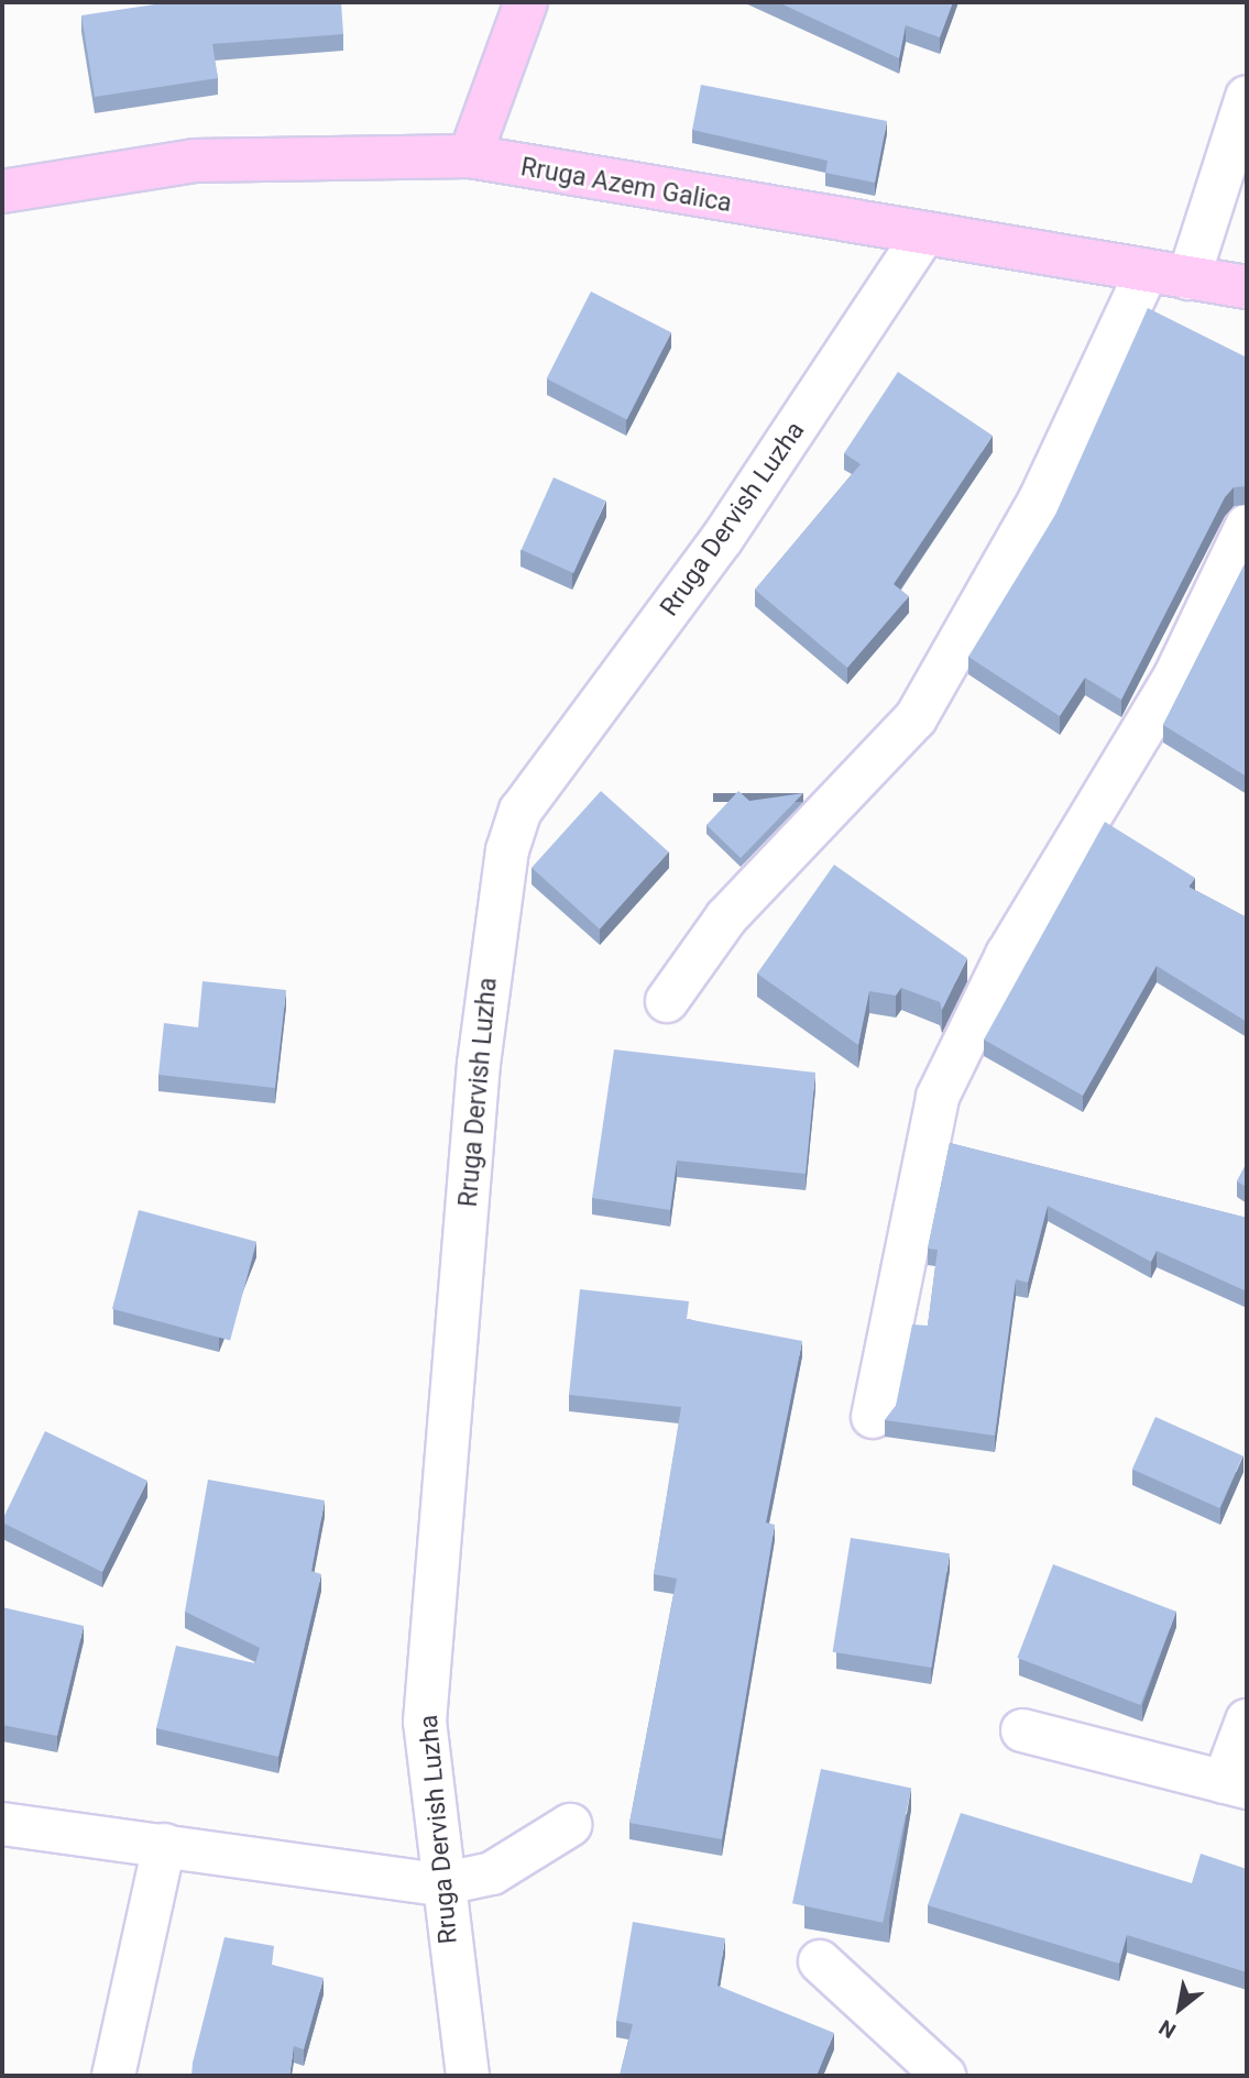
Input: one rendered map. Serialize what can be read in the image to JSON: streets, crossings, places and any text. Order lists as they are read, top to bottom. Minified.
{"streets":{"main road":["Rruga Azem Galica"],"street":["Rruga Dervish Luzha"]},"crossings":[["Rruga Azem Galica","Rruga Dervish Luzha"]],"north":"bottom left"}
